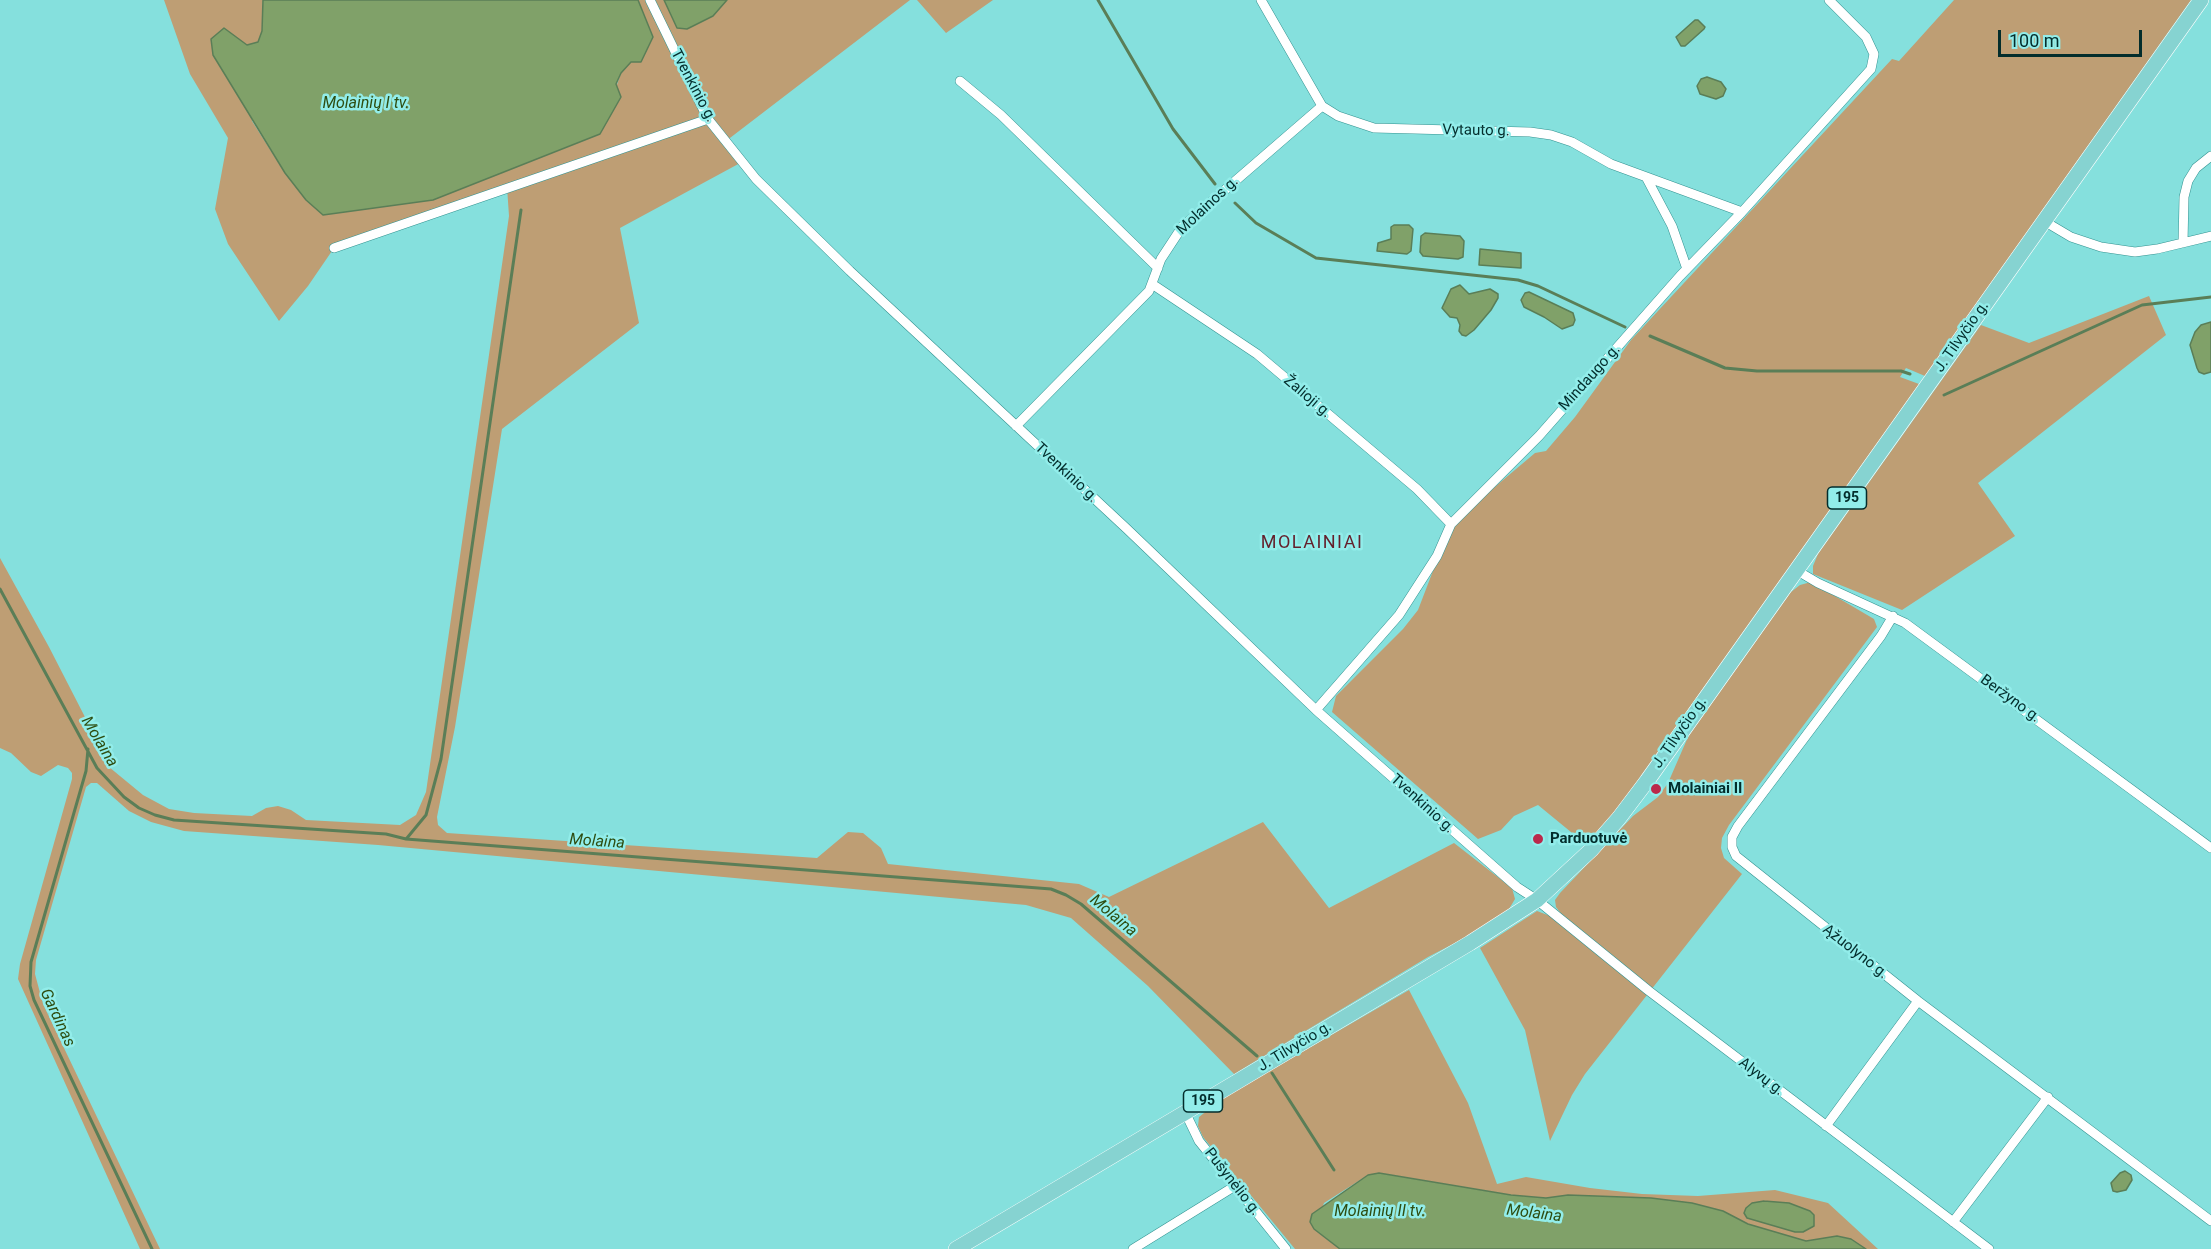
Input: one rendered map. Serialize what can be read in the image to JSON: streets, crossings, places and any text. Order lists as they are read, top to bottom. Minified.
{"streets":{"main road":["J. Tilvyčio g.","195"],"street":["Tvenkinio g.","Vytauto g.","Molainos g.","Mindaugo g.","Žalioji g.","Beržyno g.","Ąžuolyno g.","Alyvų g.","Pušynėlio g."]},"crossings":[["Tvenkinio g.","Molainos g."],["Tvenkinio g.","J. Tilvyčio g."],["Tvenkinio g.","Mindaugo g."],["Tvenkinio g.","Alyvų g."],["Vytauto g.","Molainos g."],["Vytauto g.","Mindaugo g."],["Molainos g.","Žalioji g."],["J. Tilvyčio g.","Beržyno g."],["J. Tilvyčio g.","Alyvų g."],["J. Tilvyčio g.","Pušynėlio g."],["Mindaugo g.","Žalioji g."],["Beržyno g.","Ąžuolyno g."]],"districts":["MOLAINIAI"],"water":["Molainių I tv.","Molaina","Gardinas","Molainių II tv."],"places":["Molainiai II","Parduotuvė"],"scale_bar":"100 m"}
